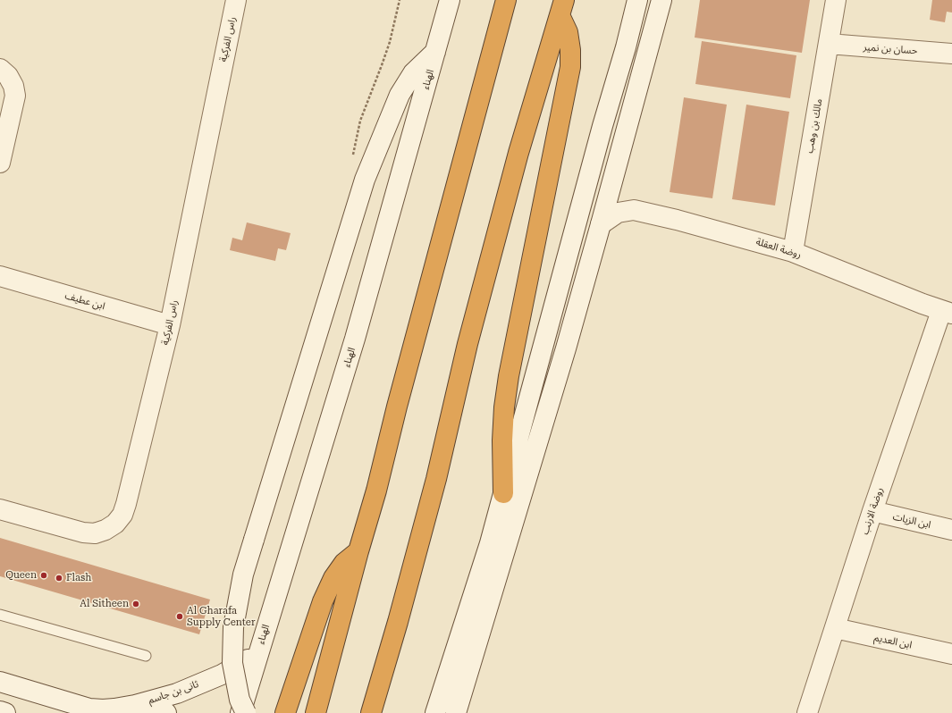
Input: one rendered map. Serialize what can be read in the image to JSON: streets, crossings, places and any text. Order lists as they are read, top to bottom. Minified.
{"streets":{"main road":["راس الفركية","حسان بن نمير","الهناء","مالك بن وهب","روضة العقلة","ابن عطيف","روضة الارنب","ابن الزيات","ابن العديم","ثانى بن جاسم"]},"crossings":[["راس الفركية","ابن عطيف"],["حسان بن نمير","مالك بن وهب"],["الهناء","ثانى بن جاسم"],["مالك بن وهب","روضة العقلة"],["روضة العقلة","روضة الارنب"],["روضة الارنب","ابن الزيات"],["روضة الارنب","ابن العديم"]],"places":["Queen","Flash","Al Sitheen","Al Gharafa Supply Center"]}
